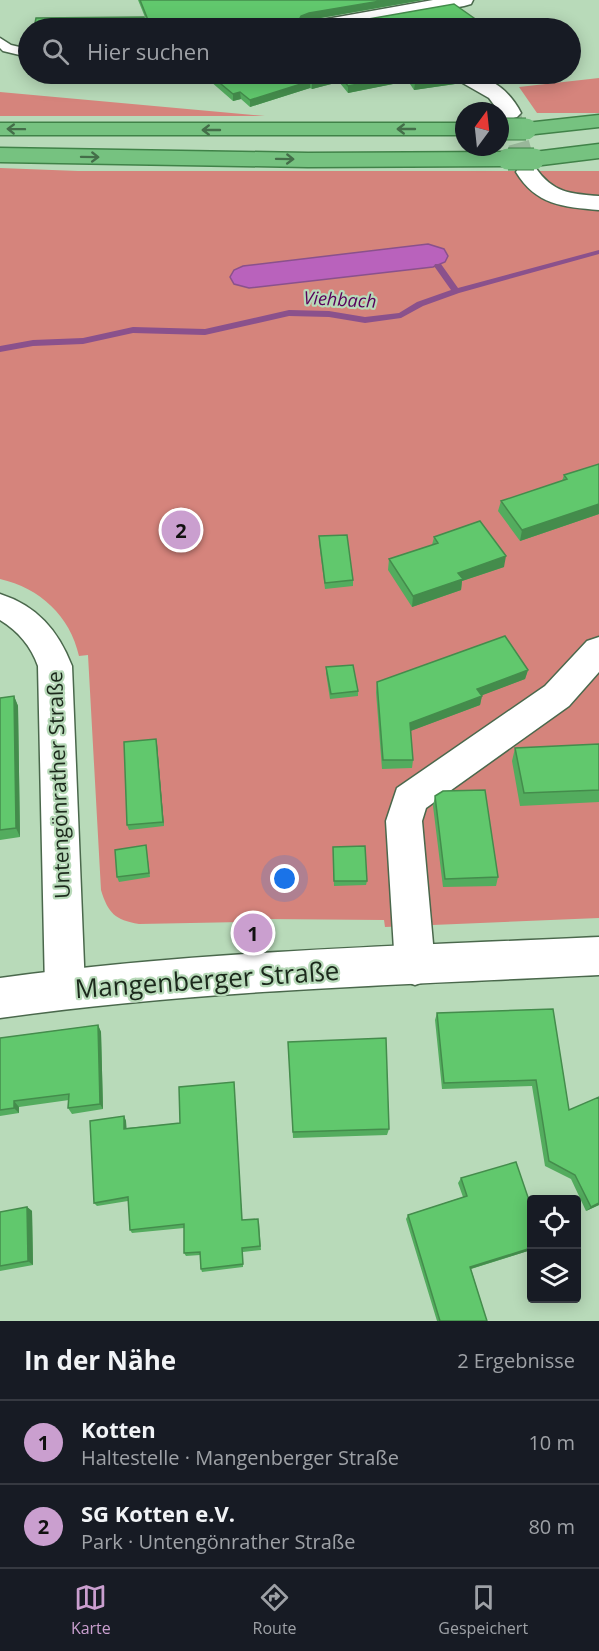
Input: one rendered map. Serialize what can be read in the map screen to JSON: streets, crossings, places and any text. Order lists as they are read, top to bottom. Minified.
{"streets":{"street":["Untengönrather Straße","Mangenberger Straße"]},"crossings":[["Untengönrather Straße","Mangenberger Straße"]],"water":["Viehbach"],"north":"top","page":{"search":"Hier suchen","pins":["2","1"],"heading":["In der Nähe","2 Ergebnisse"],"list":[{"mark":"1","name":"Kotten","note":"Haltestelle · Mangenberger Straße","value":"10 m"},{"mark":"2","name":"SG Kotten e.V.","note":"Park · Untengönrather Straße","value":"80 m"}],"nav":["Karte","Route","Gespeichert"]}}
